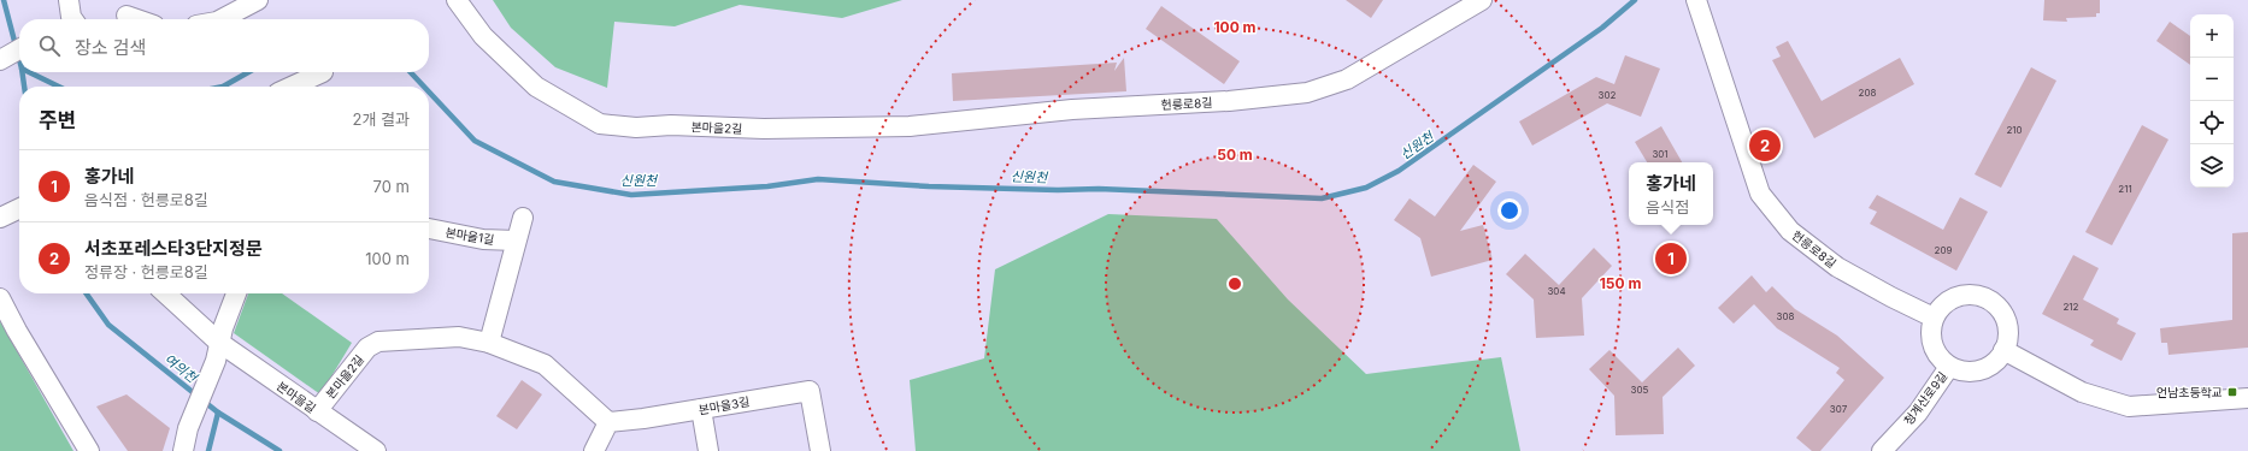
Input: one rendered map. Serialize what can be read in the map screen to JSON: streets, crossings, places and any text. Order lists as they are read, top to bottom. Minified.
{"streets":{"street":["헌릉로8길","본마을2길","본마을1길","본마을길","청계산로9길","본마을3길"]},"crossings":[["헌릉로8길","본마을2길"],["헌릉로8길","청계산로9길"],["본마을2길","본마을길"],["본마을2길","본마을3길"]],"water":["신원천","여의천"],"places":{"transit":["언남초등학교"]},"house_numbers":["208","302","210","301","211","209","304","212","308","305","307"],"page":{"map_buttons":["+","−"],"search":"장소 검색","heading":["주변","2개 결과"],"pins":["2","1"],"list":[{"mark":"1","name":"홍가네","note":"음식점 · 헌릉로8길","value":"70 m"},{"mark":"2","name":"서초포레스타3단지정문","note":"정류장 · 헌릉로8길","value":"100 m"}],"popup":["홍가네","음식점"]},"rings":["100 m","50 m","150 m"]}
